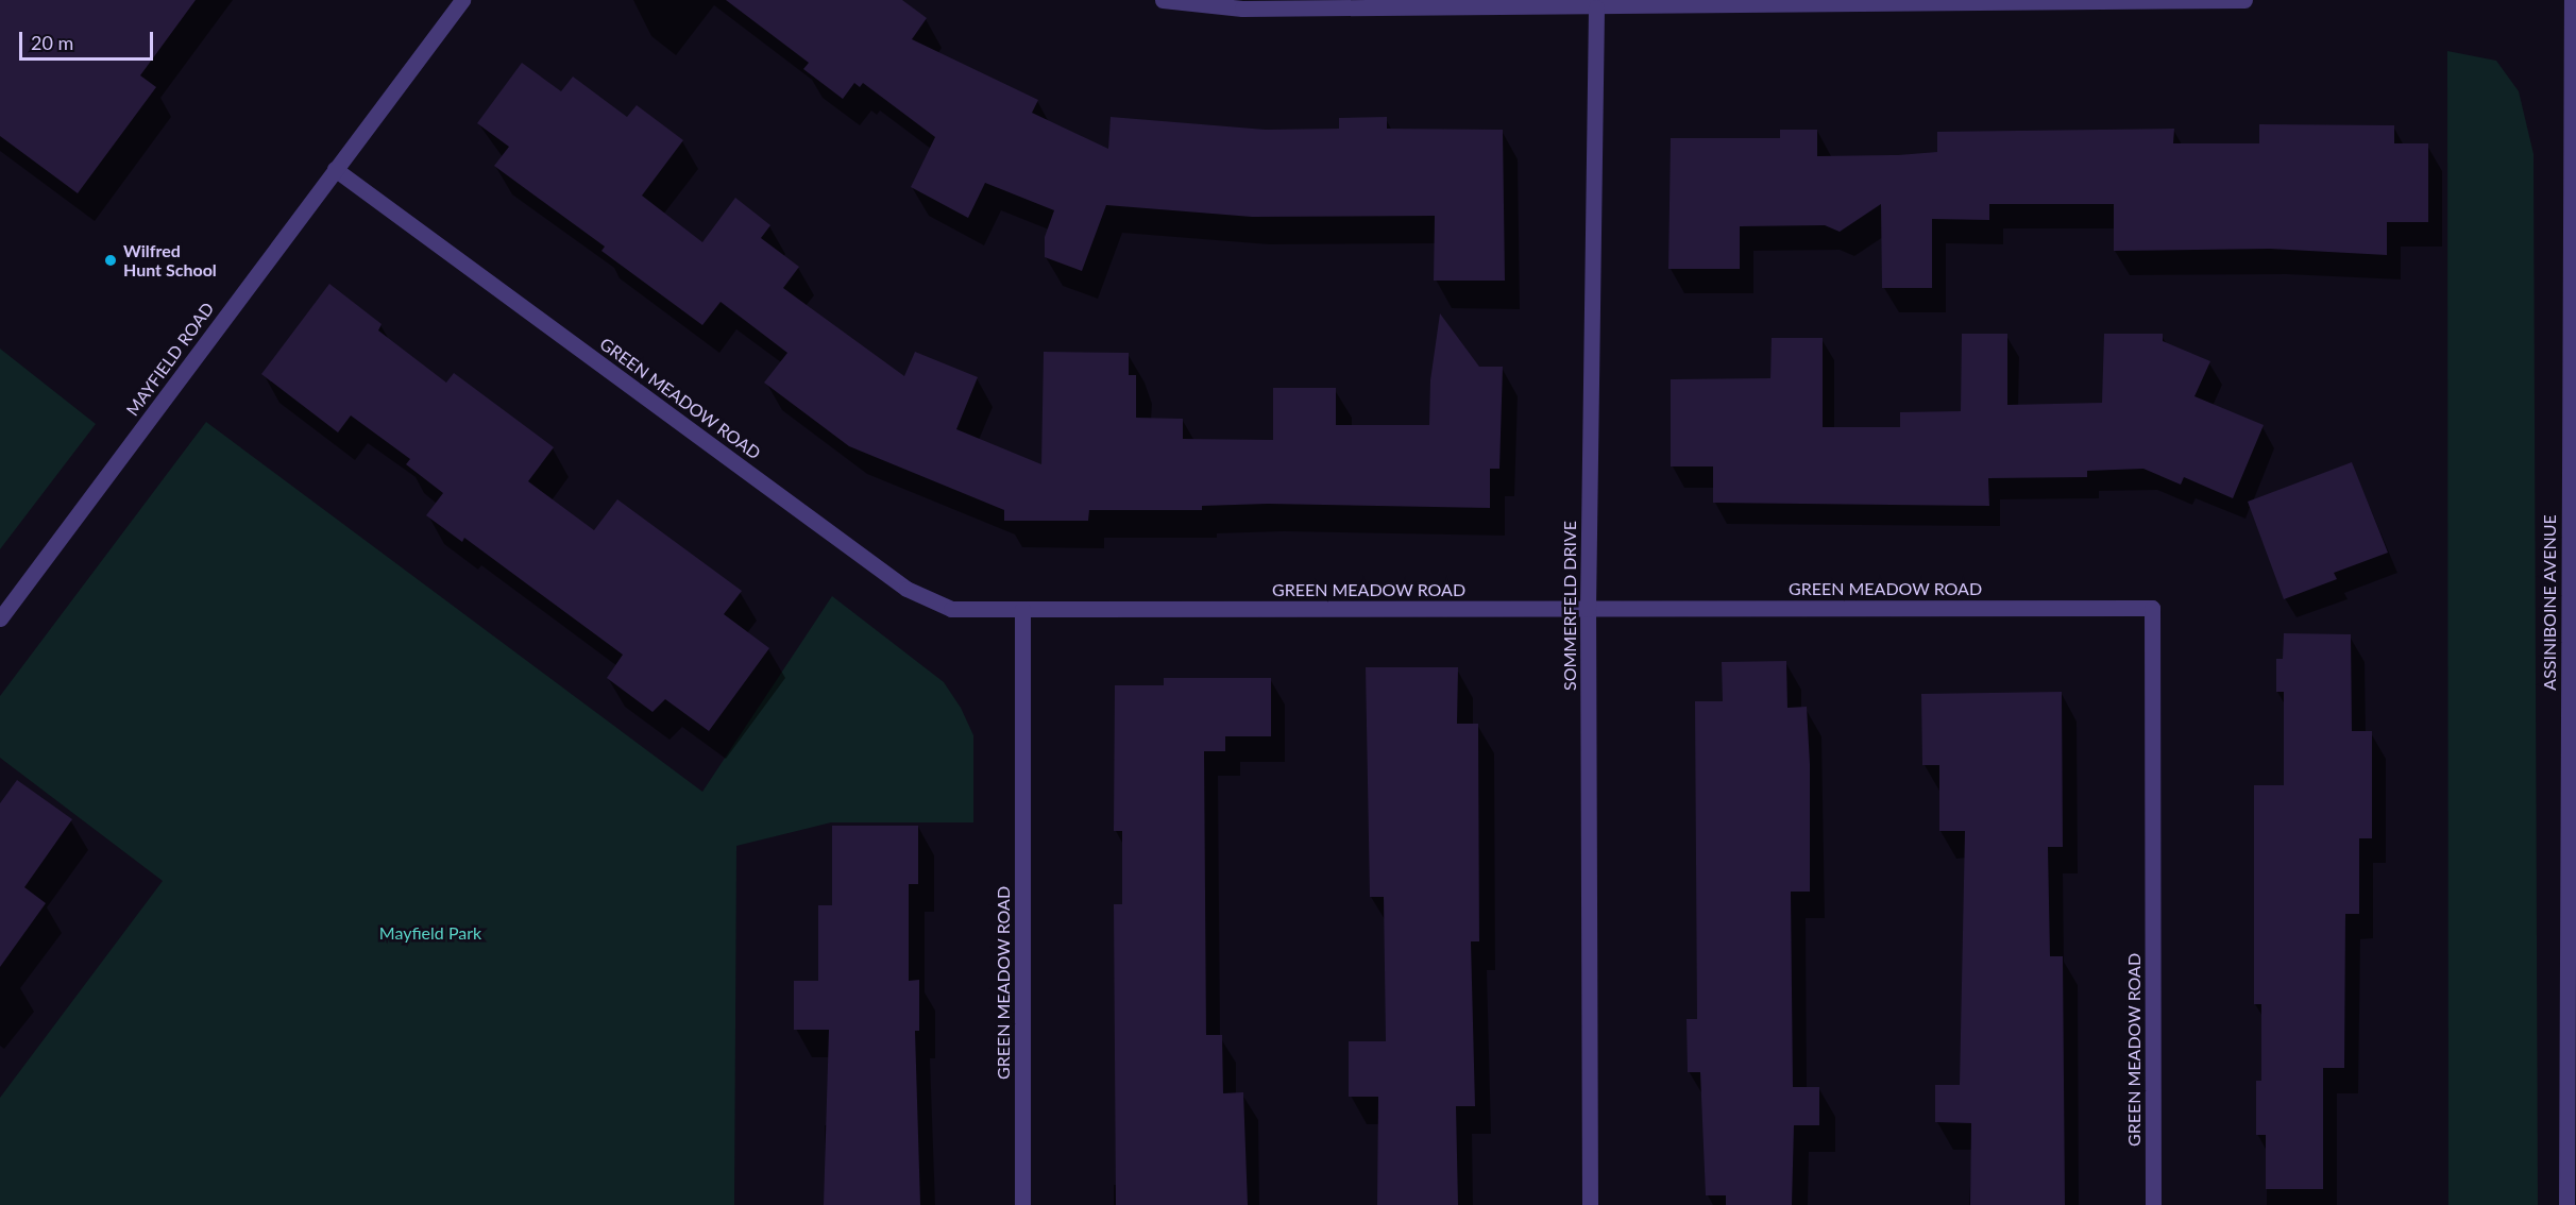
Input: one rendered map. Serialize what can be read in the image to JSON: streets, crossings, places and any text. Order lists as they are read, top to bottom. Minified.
{"streets":{"street":["MAYFIELD ROAD","GREEN MEADOW ROAD","ASSINIBOINE AVENUE","SOMMERFELD DRIVE"]},"crossings":[["MAYFIELD ROAD","GREEN MEADOW ROAD"],["GREEN MEADOW ROAD","SOMMERFELD DRIVE"]],"parks":["Mayfield Park"],"places":["Wilfred Hunt School"],"scale_bar":"20 m"}
